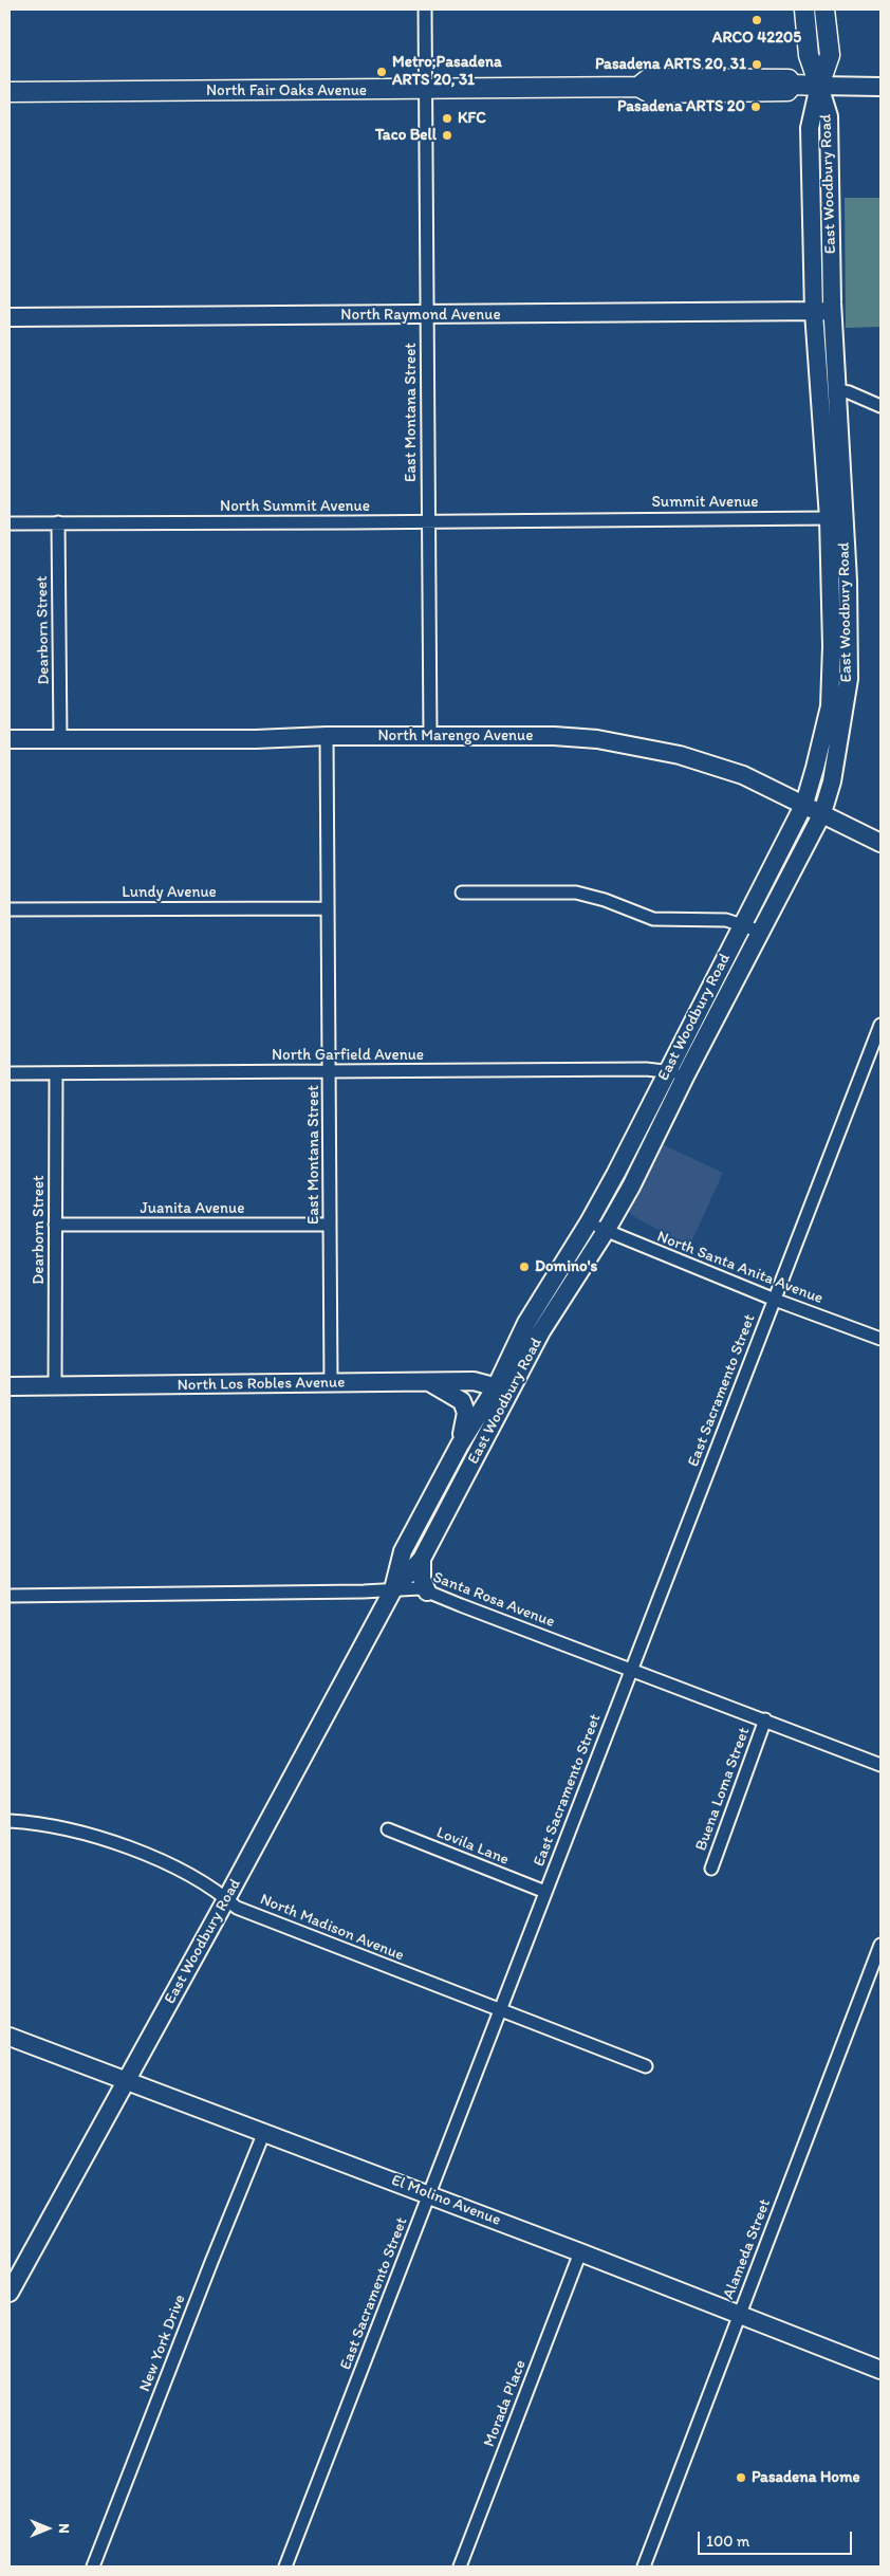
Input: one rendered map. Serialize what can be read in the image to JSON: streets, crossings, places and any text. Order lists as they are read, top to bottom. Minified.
{"streets":{"main road":["North Fair Oaks Avenue","East Woodbury Road","North Raymond Avenue","North Marengo Avenue","North Los Robles Avenue","El Molino Avenue"],"street":["East Montana Street","Summit Avenue","North Summit Avenue","Dearborn Street","Lundy Avenue","North Garfield Avenue","Juanita Avenue","North Santa Anita Avenue","East Sacramento Street","Santa Rosa Avenue","Buena Loma Street","Lovila Lane","North Madison Avenue","Alameda Street","New York Drive","Morada Place"]},"crossings":[["North Fair Oaks Avenue","East Woodbury Road"],["North Fair Oaks Avenue","East Montana Street"],["East Woodbury Road","North Raymond Avenue"],["East Woodbury Road","Summit Avenue"],["East Woodbury Road","North Marengo Avenue"],["East Woodbury Road","North Garfield Avenue"],["East Woodbury Road","North Santa Anita Avenue"],["East Woodbury Road","North Los Robles Avenue"],["East Woodbury Road","Santa Rosa Avenue"],["East Woodbury Road","North Madison Avenue"],["East Woodbury Road","El Molino Avenue"],["North Raymond Avenue","East Montana Street"],["East Montana Street","North Summit Avenue"],["East Montana Street","North Marengo Avenue"],["East Montana Street","Lundy Avenue"],["East Montana Street","North Garfield Avenue"],["East Montana Street","Juanita Avenue"],["East Montana Street","North Los Robles Avenue"],["Summit Avenue","North Summit Avenue"],["North Summit Avenue","Dearborn Street"],["Dearborn Street","North Marengo Avenue"],["Dearborn Street","North Garfield Avenue"],["Dearborn Street","Juanita Avenue"],["Dearborn Street","North Los Robles Avenue"],["North Santa Anita Avenue","East Sacramento Street"],["East Sacramento Street","Santa Rosa Avenue"],["East Sacramento Street","Lovila Lane"],["East Sacramento Street","North Madison Avenue"],["East Sacramento Street","El Molino Avenue"],["Santa Rosa Avenue","Buena Loma Street"],["El Molino Avenue","Alameda Street"],["El Molino Avenue","New York Drive"],["El Molino Avenue","Morada Place"]],"places":["ARCO 42205","Pasadena ARTS 20, 31","Metro;Pasadena ARTS 20, 31","Pasadena ARTS 20","KFC","Taco Bell","Domino's","Pasadena Home"],"scale_bar":"100 m","north":"right"}
